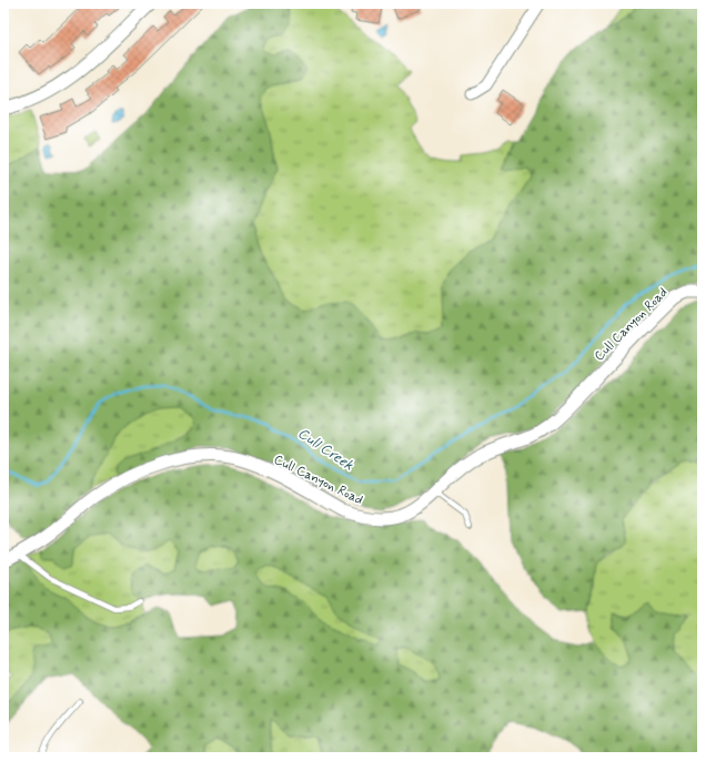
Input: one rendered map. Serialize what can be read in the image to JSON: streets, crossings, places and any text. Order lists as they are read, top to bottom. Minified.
{"streets":{"street":["Cull Canyon Road"]},"water":["Cull Creek"]}
